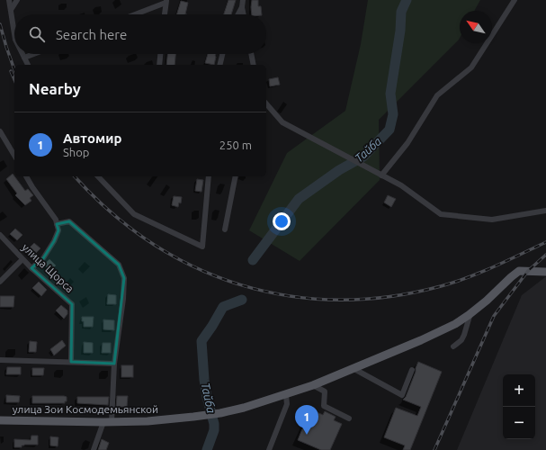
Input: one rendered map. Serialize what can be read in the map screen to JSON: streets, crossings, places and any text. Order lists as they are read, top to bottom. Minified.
{"streets":{"main road":["улица Зои Космодемьянской"],"street":["улица Щорса"]},"water":["Тайба"],"north":"top left","page":{"search":"Search here","heading":"Nearby","list":[{"mark":"1","name":"Автомир","note":"Shop","value":"250 m"}],"map_buttons":["+","−"],"pins":"1"}}
